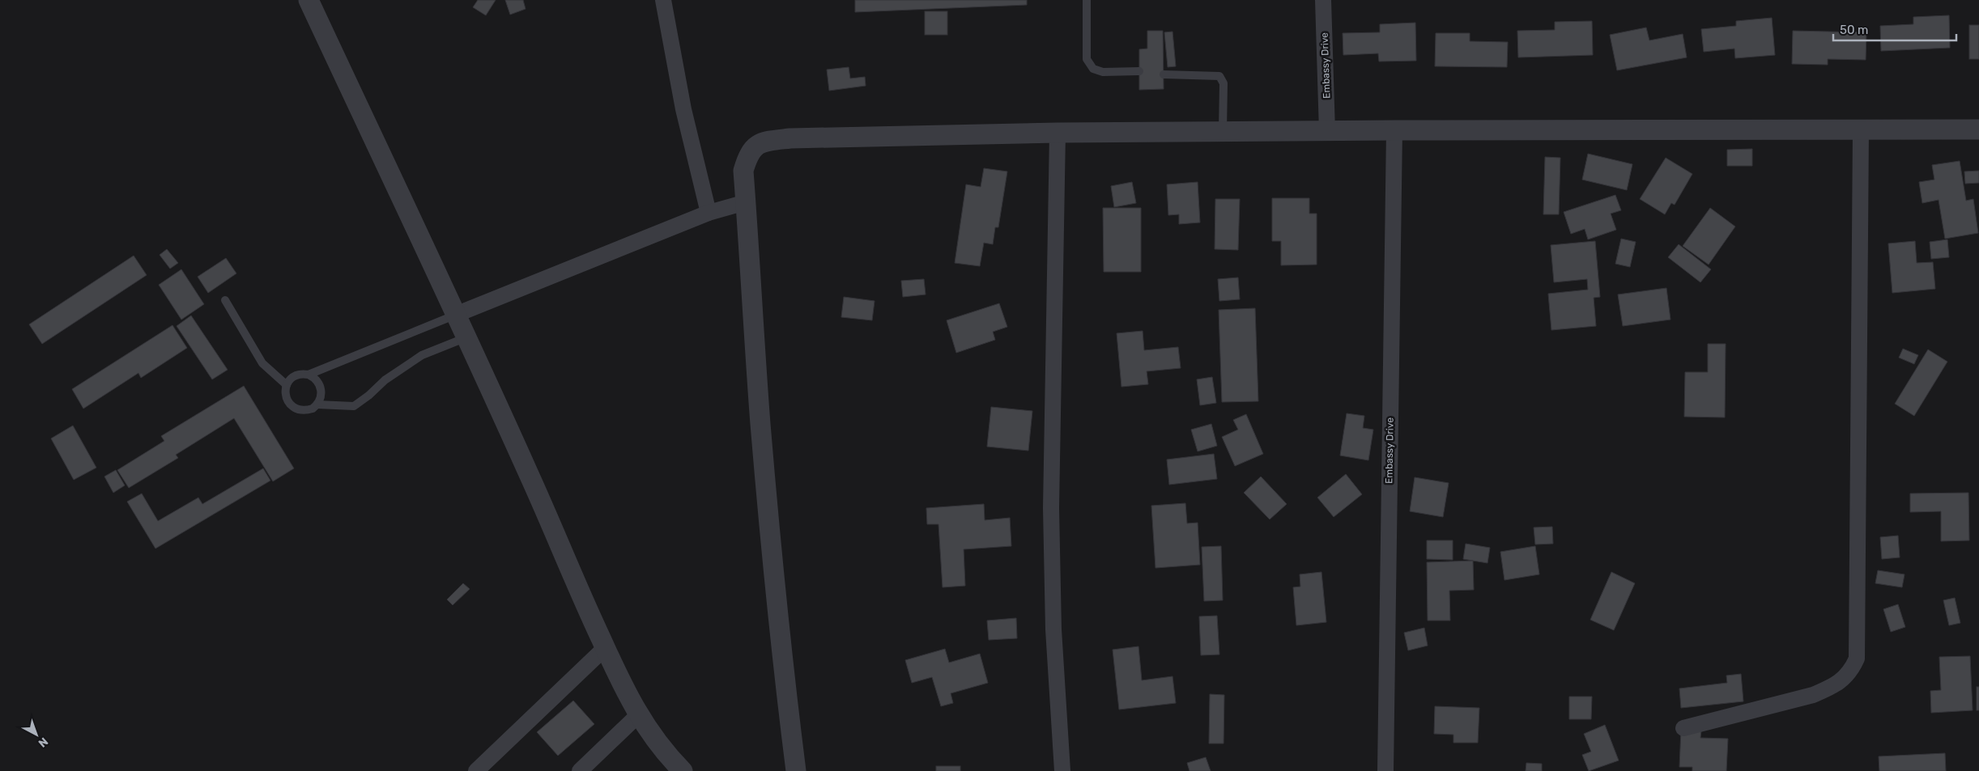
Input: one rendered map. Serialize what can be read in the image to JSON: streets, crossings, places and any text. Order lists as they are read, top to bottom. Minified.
{"streets":{"street":["Embassy Drive"]},"scale_bar":"50 m","north":"bottom right"}
